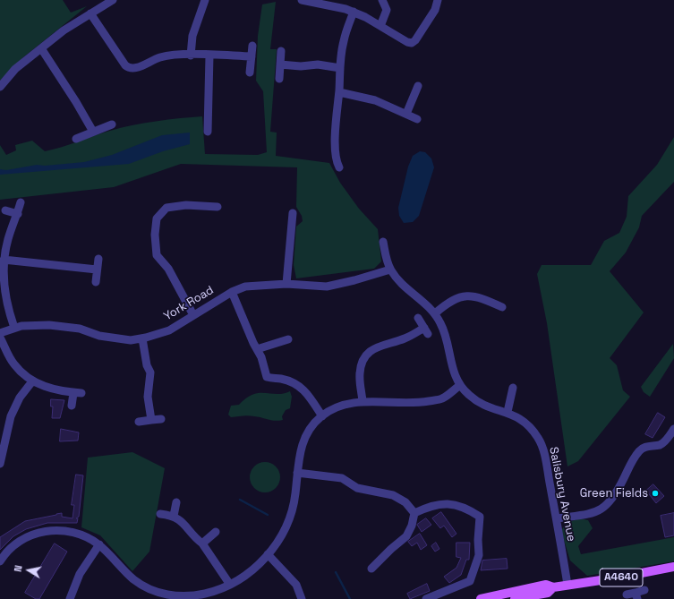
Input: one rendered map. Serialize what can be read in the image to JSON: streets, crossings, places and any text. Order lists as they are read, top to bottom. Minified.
{"streets":{"main road":["A4640"],"street":["York Road","Salisbury Avenue"]},"crossings":[["York Road","Salisbury Avenue"],["Salisbury Avenue","A4640"]],"places":["Green Fields"],"north":"left"}
